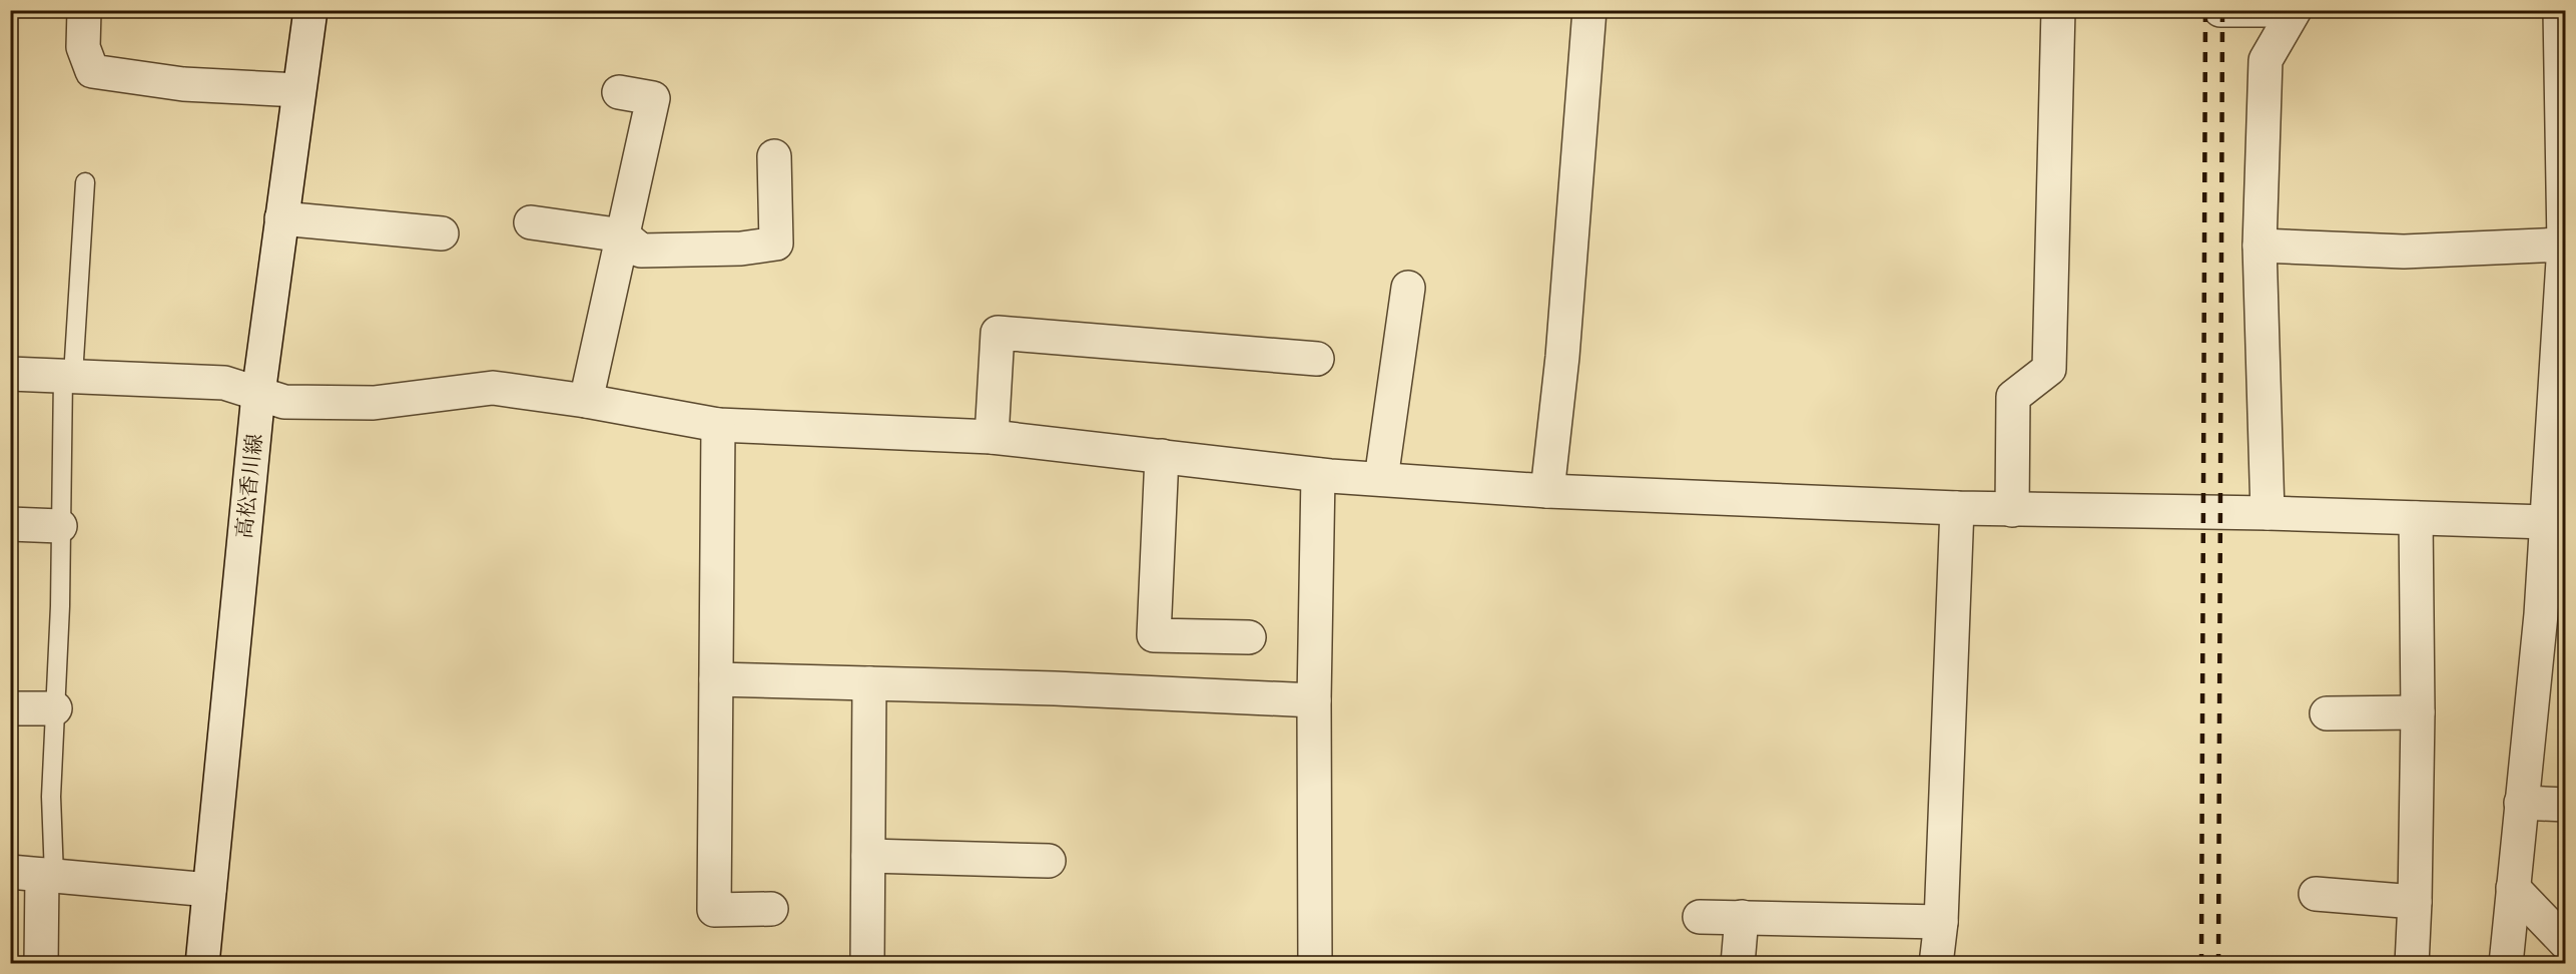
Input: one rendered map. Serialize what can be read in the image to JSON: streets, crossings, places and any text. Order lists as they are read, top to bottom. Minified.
{"streets":{"street":["高松香川線"]}}
